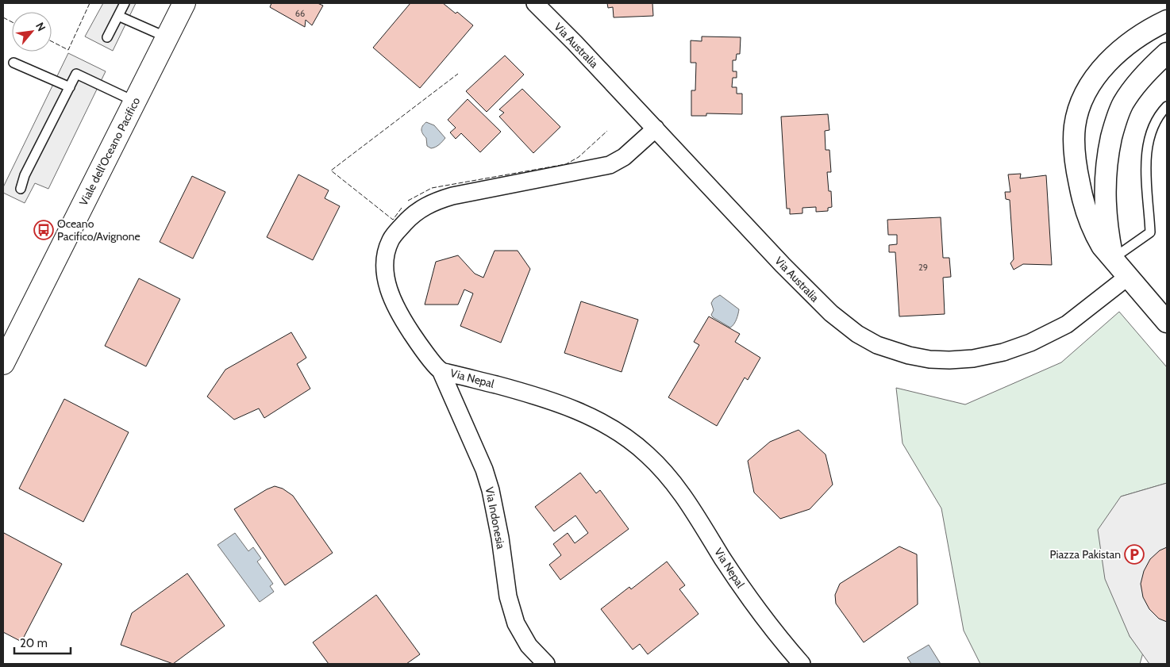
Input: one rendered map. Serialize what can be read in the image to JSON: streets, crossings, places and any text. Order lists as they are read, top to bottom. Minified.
{"streets":{"main road":["Viale dell'Oceano Pacifico"],"street":["Via Australia","Via Nepal","Via Indonesia"]},"crossings":[["Via Australia","Via Nepal"],["Via Nepal","Via Indonesia"]],"places":{"bus stop":["Oceano Pacifico/Avignone"],"parking":["Piazza Pakistan"]},"house_numbers":["66","29"],"scale_bar":"20 m","north":"top right"}
